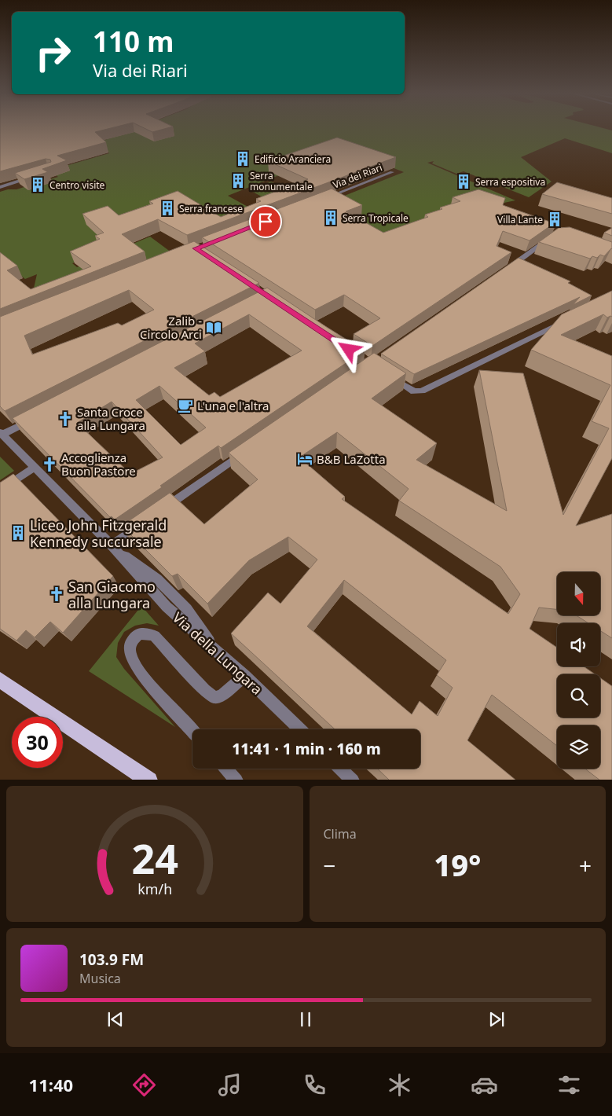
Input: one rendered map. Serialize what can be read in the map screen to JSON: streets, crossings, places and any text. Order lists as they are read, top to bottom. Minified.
{"streets":{"street":["Via dei Riari","Via della Lungara"]},"places":{"building":["Edificio Aranciera","Serra monumentale","Serra espositiva","Centro visite","Serra francese","Serra Tropicale","Villa Lante","Liceo John Fitzgerald Kennedy succursale"],"library":["Zalib - Circolo Arci"],"cafe":["L'una e l'altra"],"church":["Santa Croce alla Lungara","Accoglienza Buon Pastore","San Giacomo alla Lungara"],"hotel":["B&B LaZotta"]},"north":"bottom","page":{"turn":["110 m","Via dei Riari"],"limit":"30","trip":"11:41 · 1 min · 160 m","tile":"Clima","heat":["−","19°","+"],"song":["103.9 FM","Musica"],"tabs":"11:40","gauge":["24","km/h"]}}
